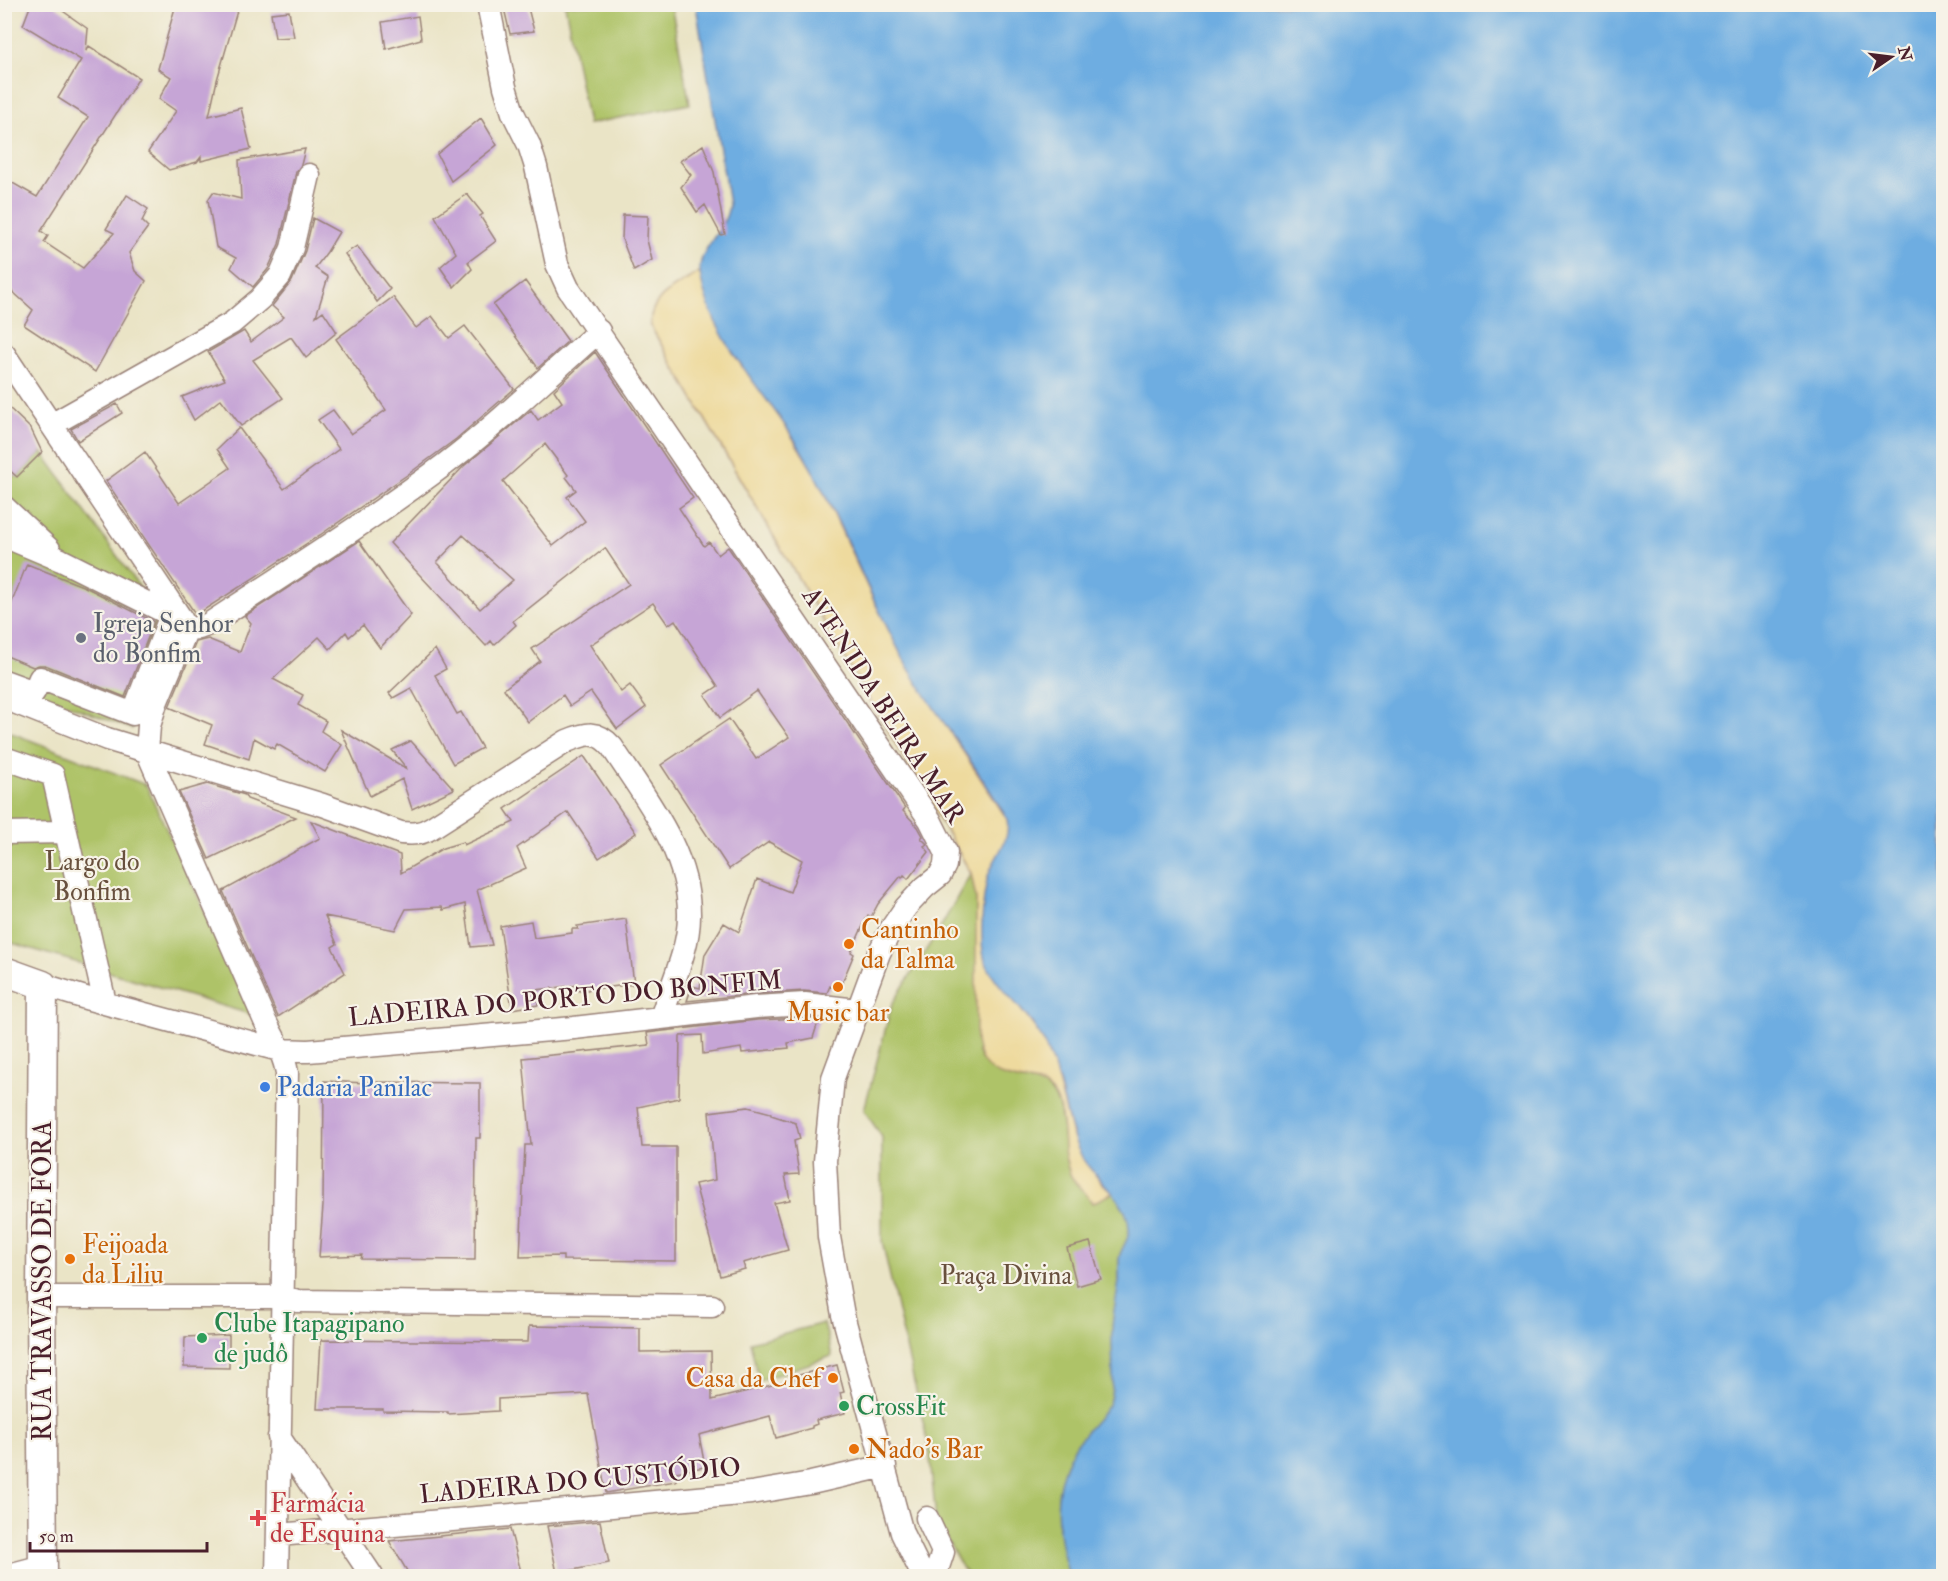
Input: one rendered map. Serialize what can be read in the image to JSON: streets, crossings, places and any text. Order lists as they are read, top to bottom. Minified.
{"streets":{"main road":["RUA TRAVASSO DE FORA"],"street":["AVENIDA BEIRA MAR","LADEIRA DO PORTO DO BONFIM","LADEIRA DO CUSTÓDIO"]},"crossings":[["AVENIDA BEIRA MAR","LADEIRA DO PORTO DO BONFIM"],["AVENIDA BEIRA MAR","LADEIRA DO CUSTÓDIO"],["LADEIRA DO PORTO DO BONFIM","RUA TRAVASSO DE FORA"]],"parks":["Largo do Bonfim","Praça Divina"],"places":{"other":["Igreja Senhor do Bonfim","Cantinho da Talma","Music bar","Padaria Panilac","Feijoada da Liliu","Clube Itapagipano de judô","Casa da Chef","CrossFit","Nado's Bar"],"health":["Farmácia de Esquina"]},"scale_bar":"50 m","north":"right"}
